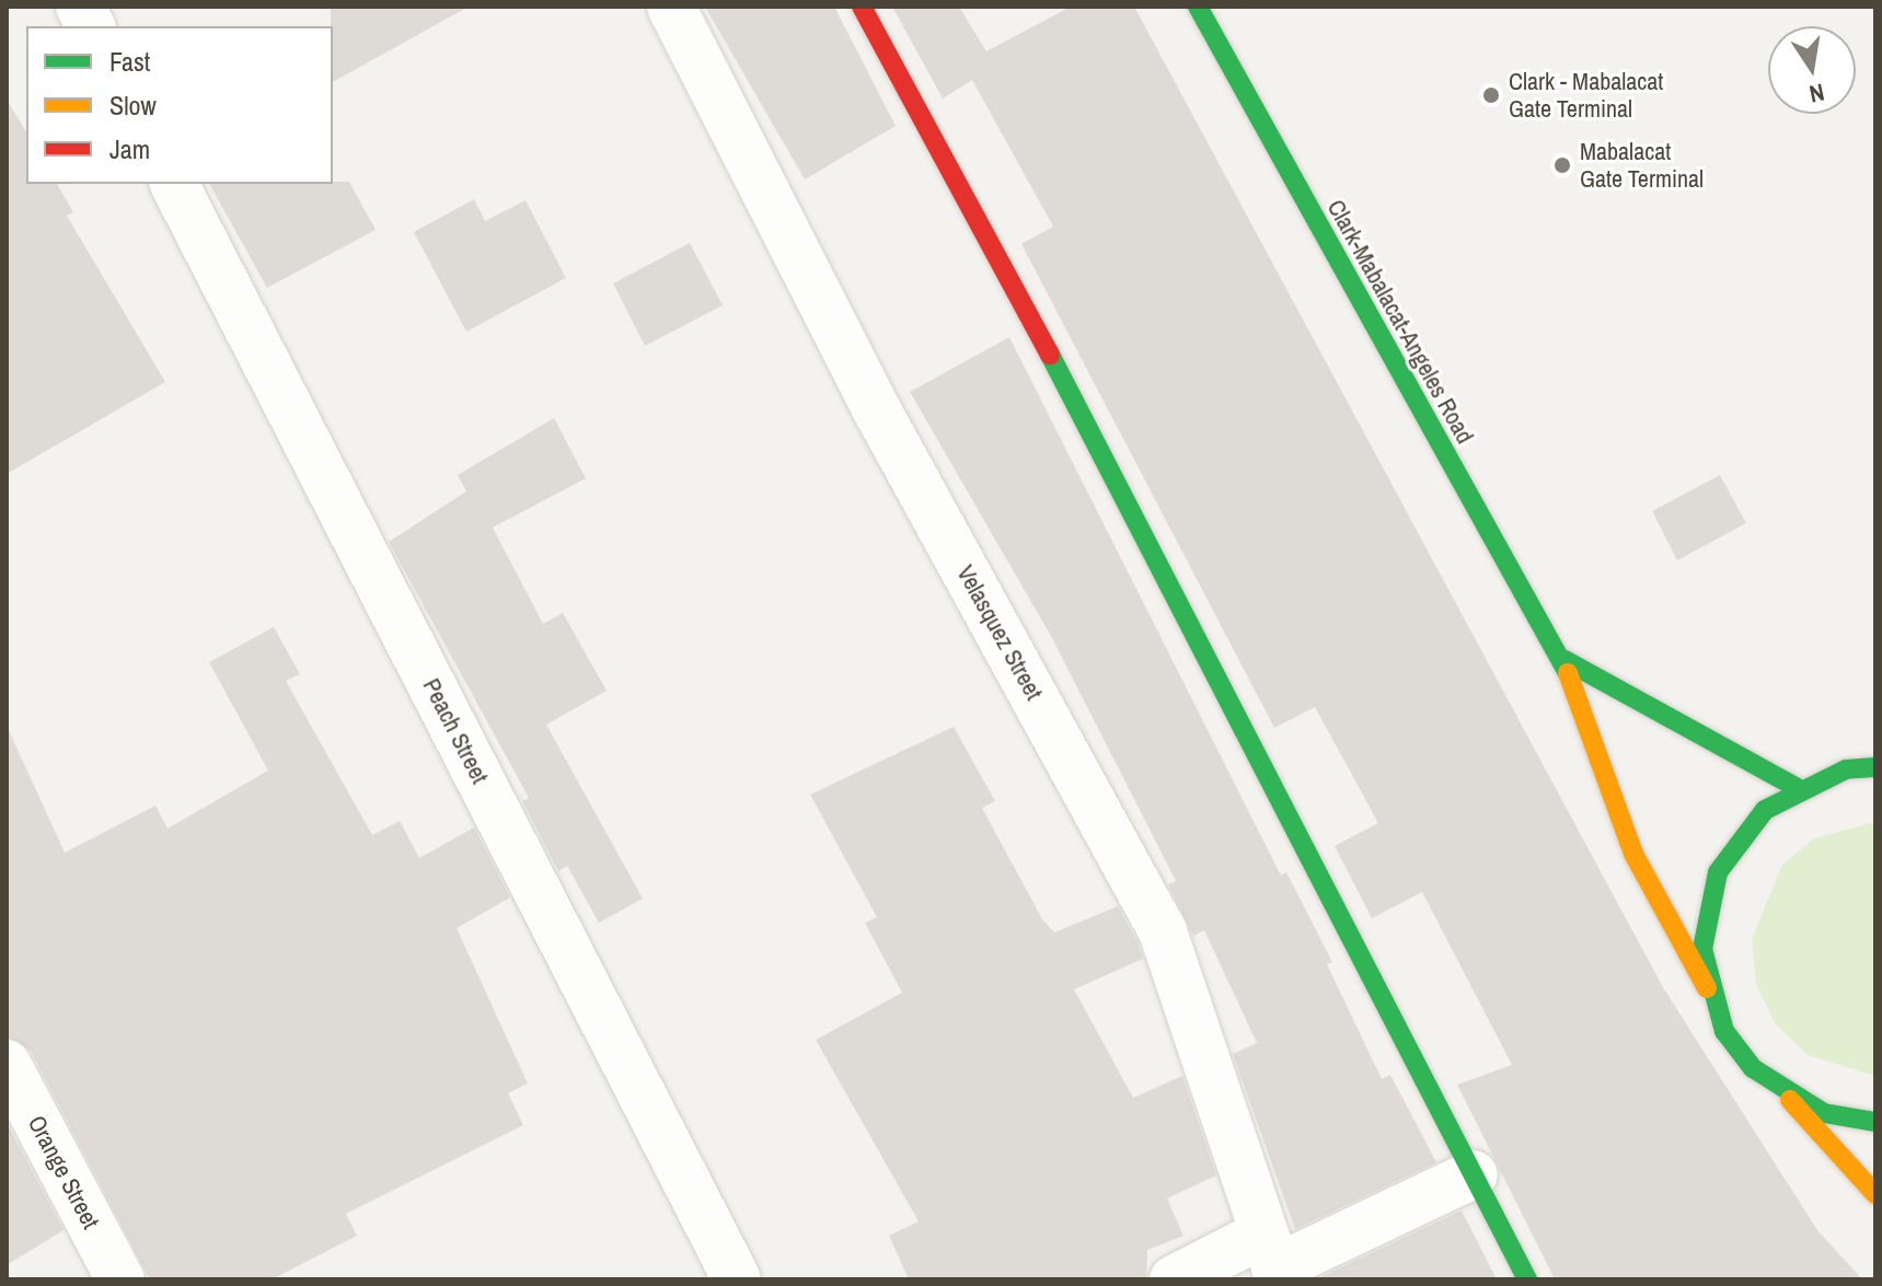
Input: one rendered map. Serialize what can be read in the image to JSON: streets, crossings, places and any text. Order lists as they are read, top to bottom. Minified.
{"streets":{"main road":["Clark-Mabalacat-Angeles Road"],"street":["Velasquez Street","Peach Street","Orange Street"]},"places":["Clark - Mabalacat Gate Terminal","Mabalacat Gate Terminal"],"legend":["Fast","Slow","Jam"],"north":"bottom"}
